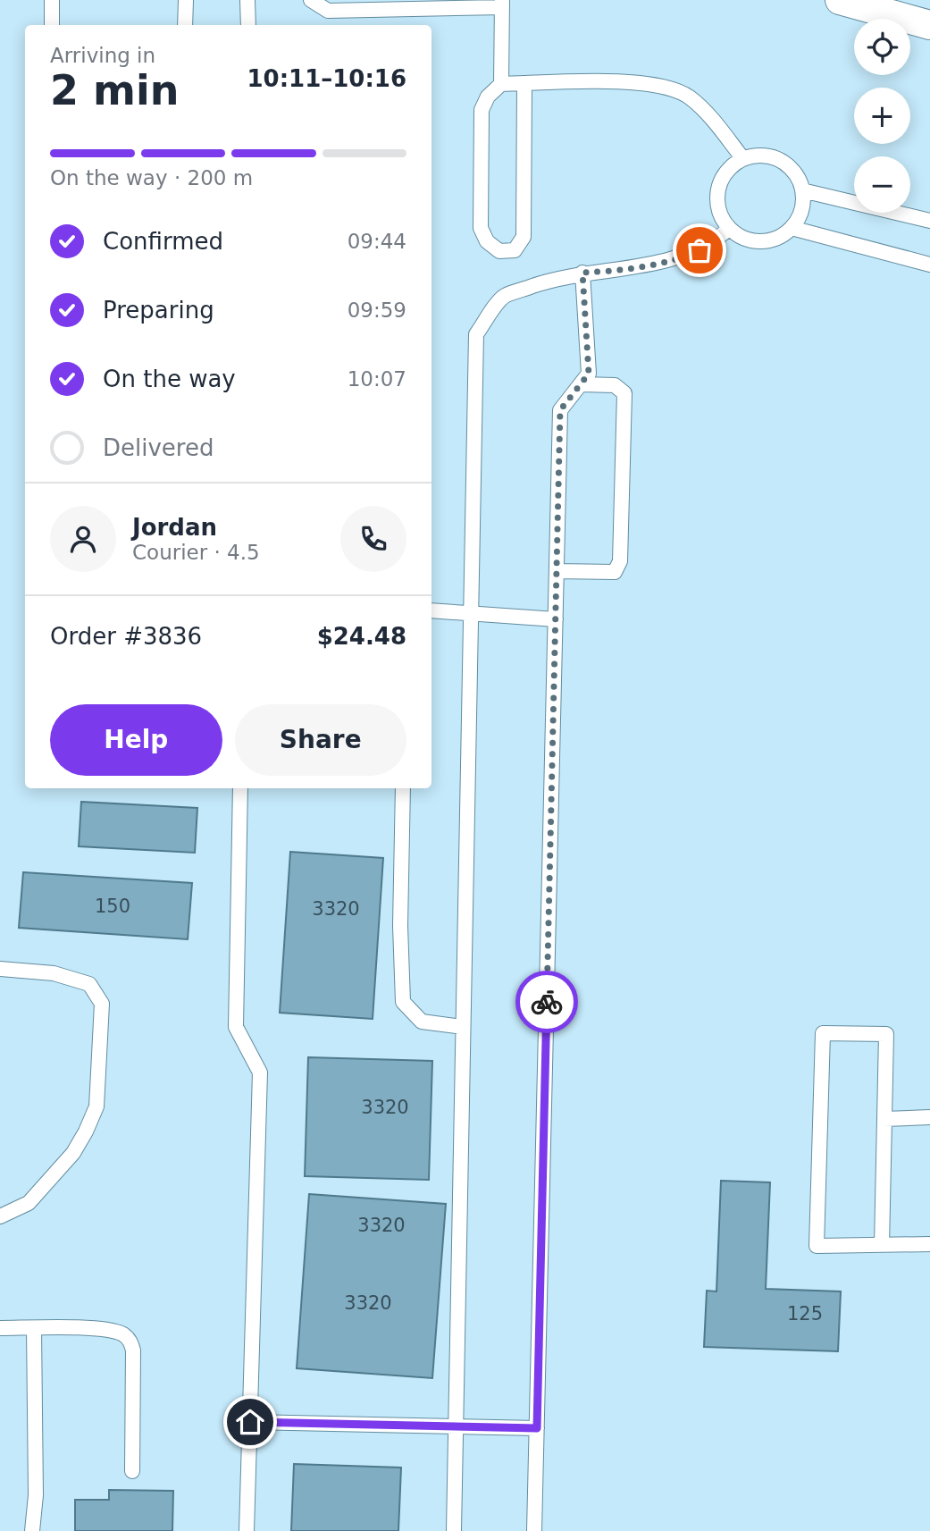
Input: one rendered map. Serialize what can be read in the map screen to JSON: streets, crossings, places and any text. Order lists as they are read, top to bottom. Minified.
{"house_numbers":["150","3320","3320","3320","3320","125"],"page":{"map_buttons":["+","−"],"heading":["2 min","Arriving in","10:11–10:16"],"panel":["Jordan","Courier · 4.5","Order #3836","$24.48"],"bar":"On the way · 200 m","list":[["Confirmed","09:44"],["Preparing","09:59"],["On the way","10:07"],"Delivered"],"buttons":["Help","Share"]}}
